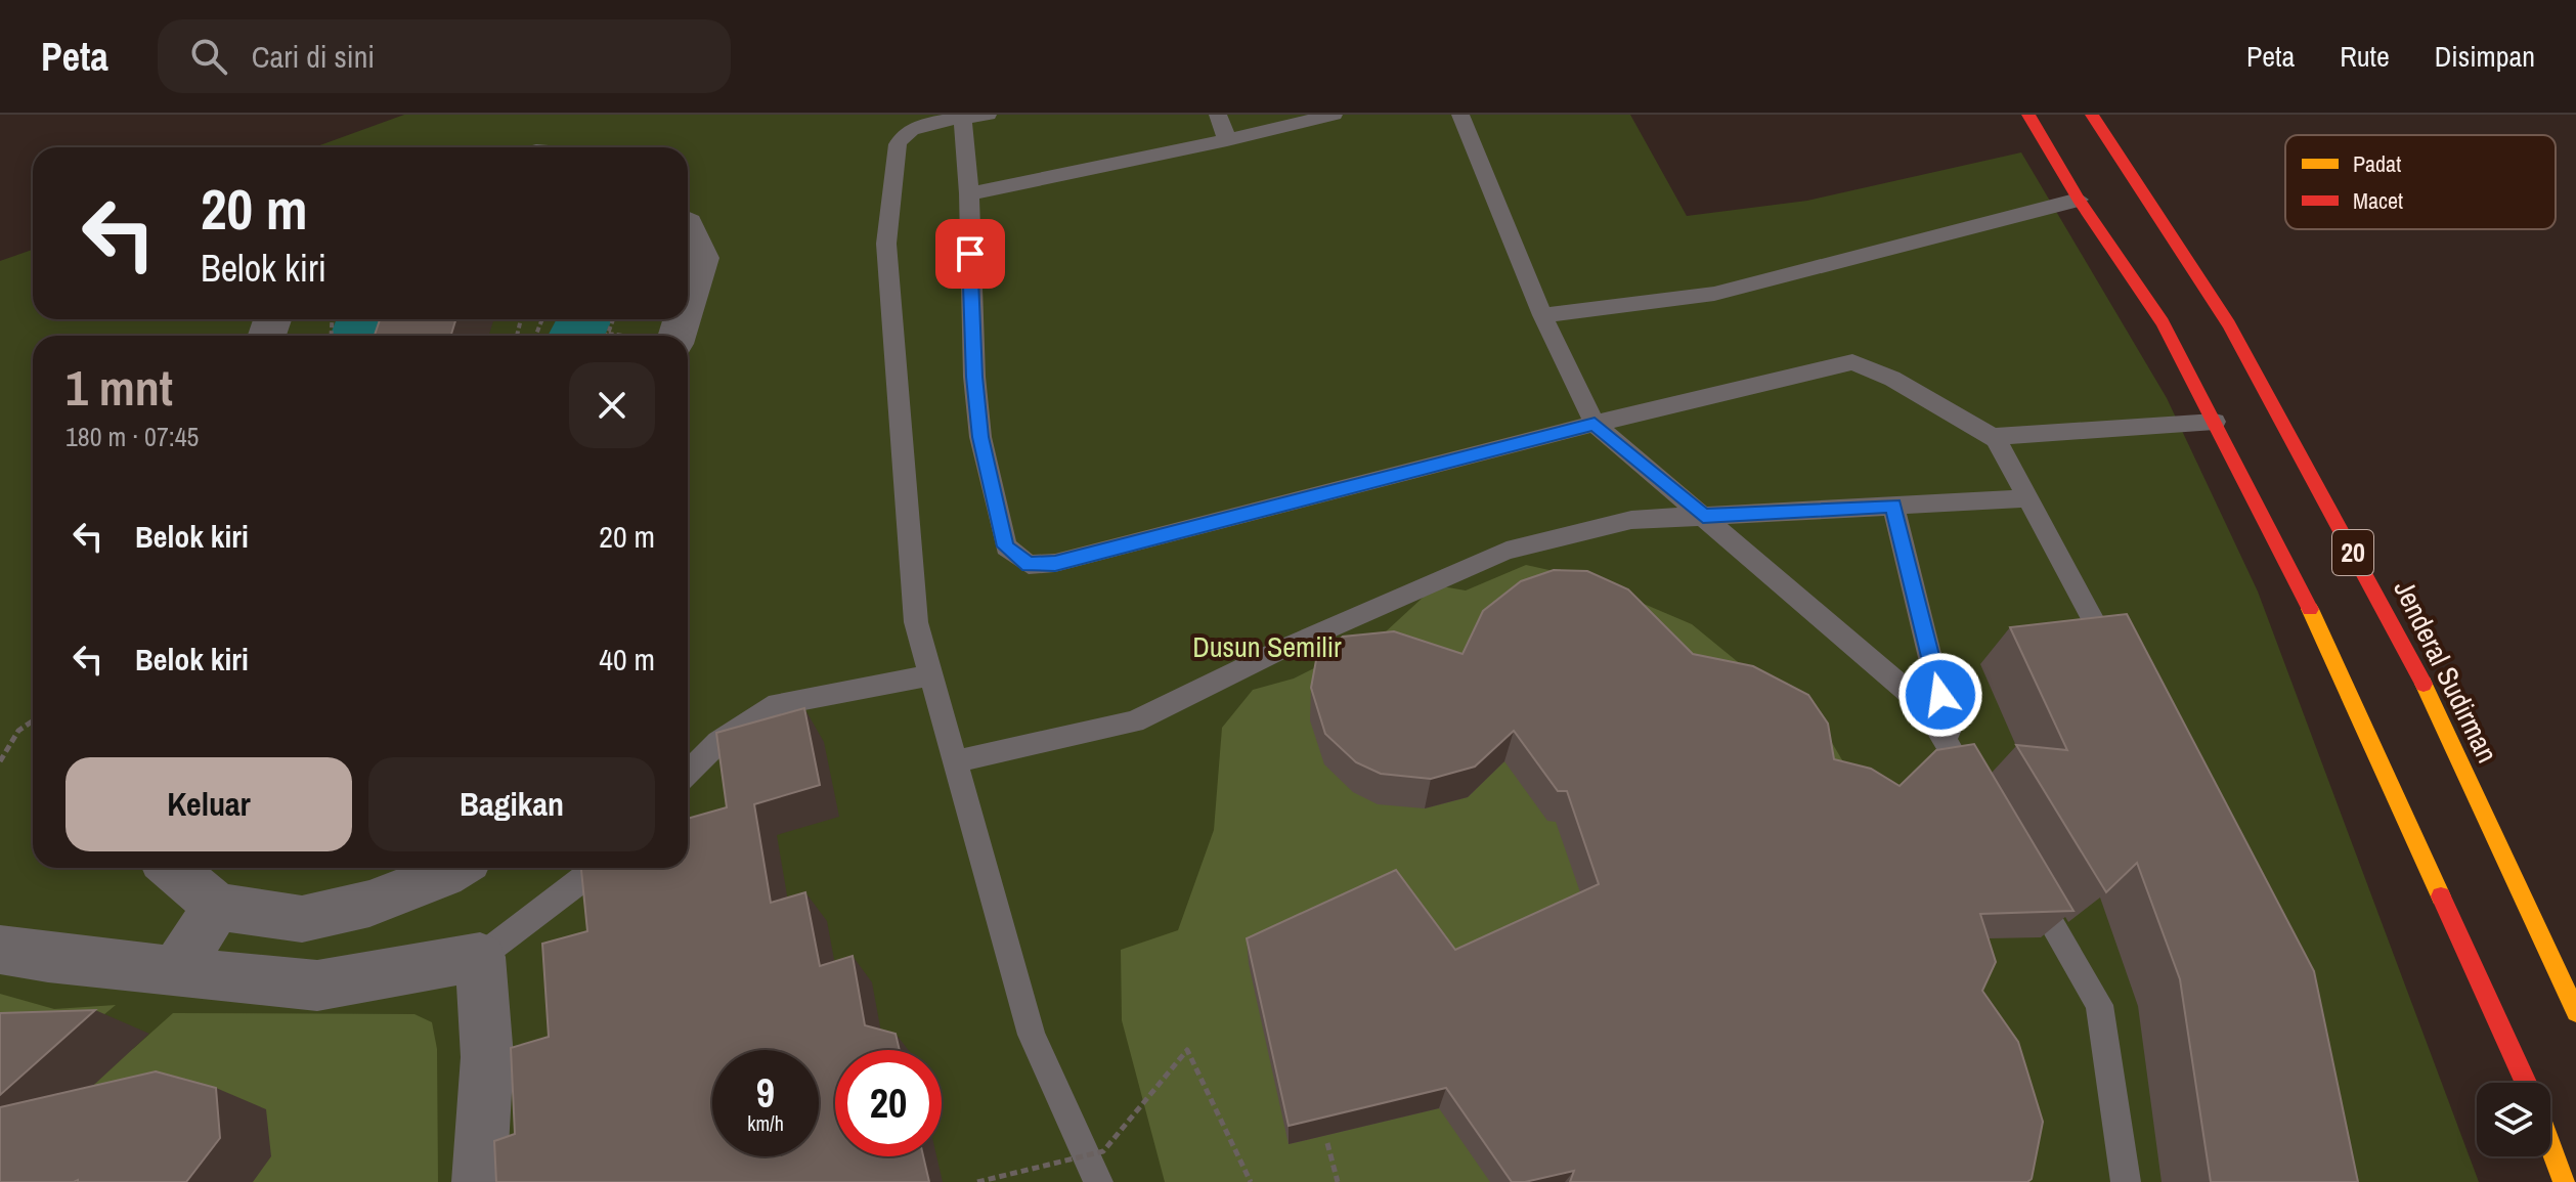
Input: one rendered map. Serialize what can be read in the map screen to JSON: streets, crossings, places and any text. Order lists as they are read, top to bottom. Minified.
{"streets":{"highway":["20","Jenderal Sudirman"]},"parks":["Dusun Semilir"],"legend":["Padat","Macet"],"page":{"header":"Peta","search":"Cari di sini","nav":["Peta","Rute","Disimpan"],"turn":["20 m","Belok kiri"],"heading":["1 mnt","180 m · 07:45"],"list":[{"name":"Belok kiri","value":"20 m"},{"name":"Belok kiri","value":"40 m"}],"buttons":["Keluar","Bagikan"],"speed":"9 km/h","limit":"20"}}
